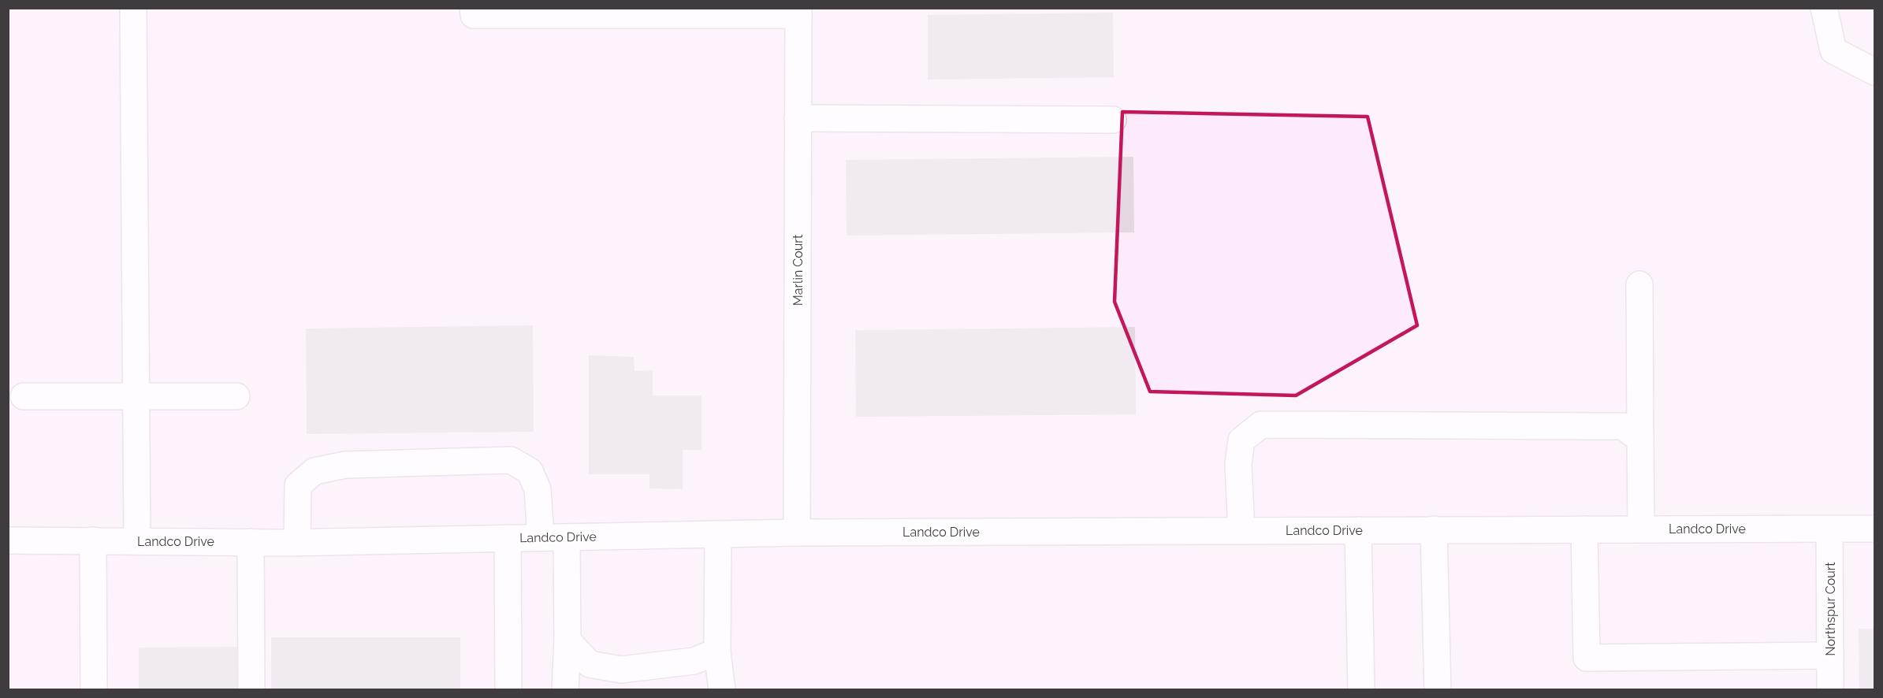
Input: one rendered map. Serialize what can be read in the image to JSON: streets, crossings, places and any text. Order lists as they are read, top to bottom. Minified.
{"streets":{"street":["Marlin Court","Landco Drive","Northspur Court"]},"crossings":[["Marlin Court","Landco Drive"],["Landco Drive","Northspur Court"]]}
